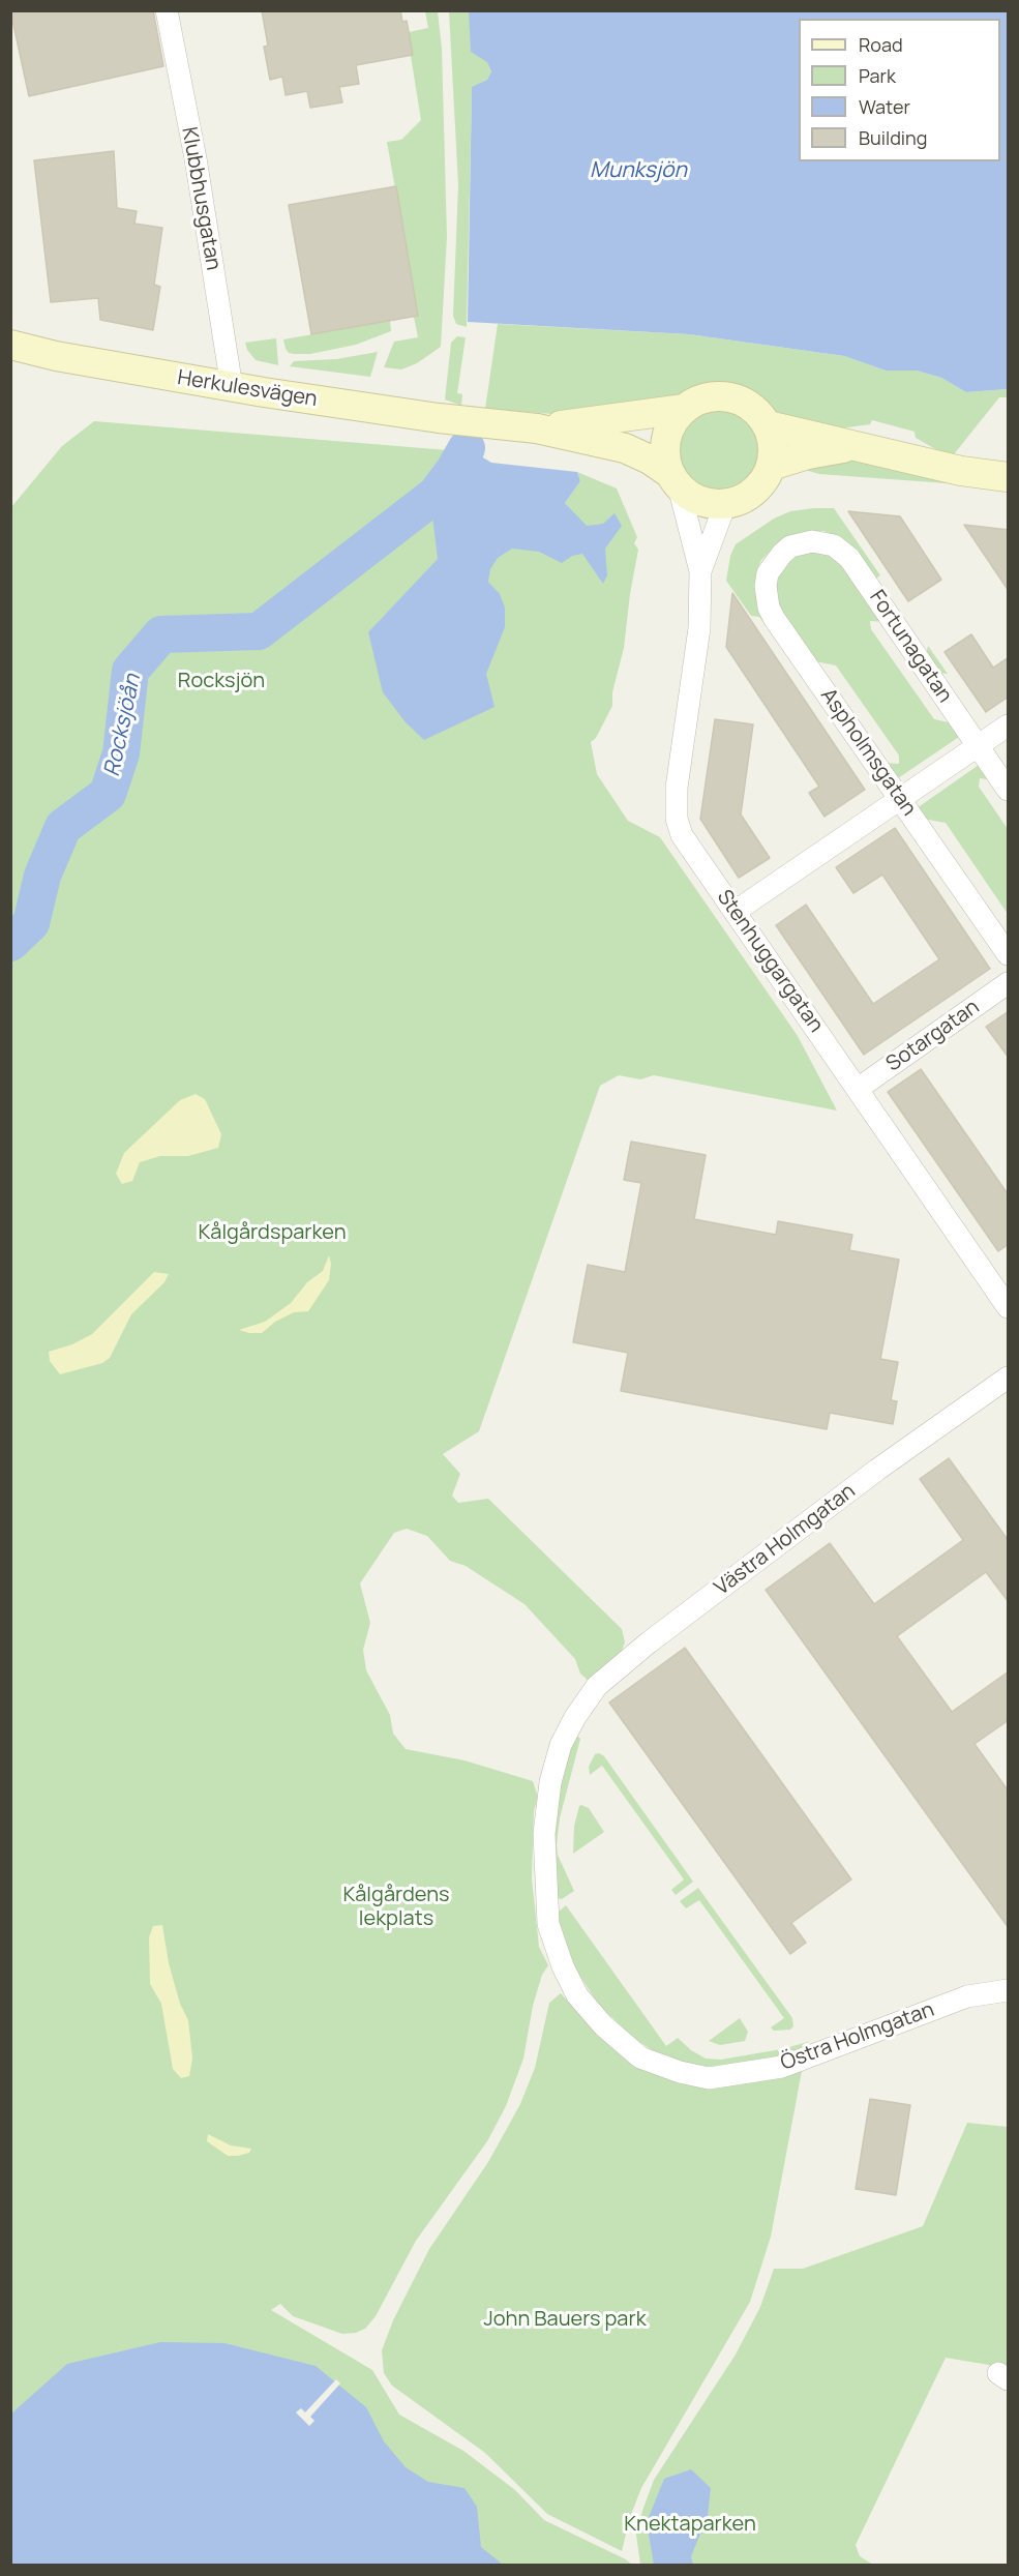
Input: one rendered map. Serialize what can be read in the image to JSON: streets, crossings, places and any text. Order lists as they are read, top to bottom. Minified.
{"streets":{"main road":["Herkulesvägen"],"street":["Klubbhusgatan","Fortunagatan","Aspholmsgatan","Stenhuggargatan","Sotargatan","Västra Holmgatan","Östra Holmgatan"]},"crossings":[["Klubbhusgatan","Herkulesvägen"],["Fortunagatan","Aspholmsgatan"],["Stenhuggargatan","Sotargatan"],["Västra Holmgatan","Östra Holmgatan"]],"water":["Munksjön","Rocksjöån"],"parks":["Rocksjön","Kålgårdsparken","Kålgårdens lekplats","John Bauers park","Knektaparken"],"legend":["Road","Park","Water","Building"]}
